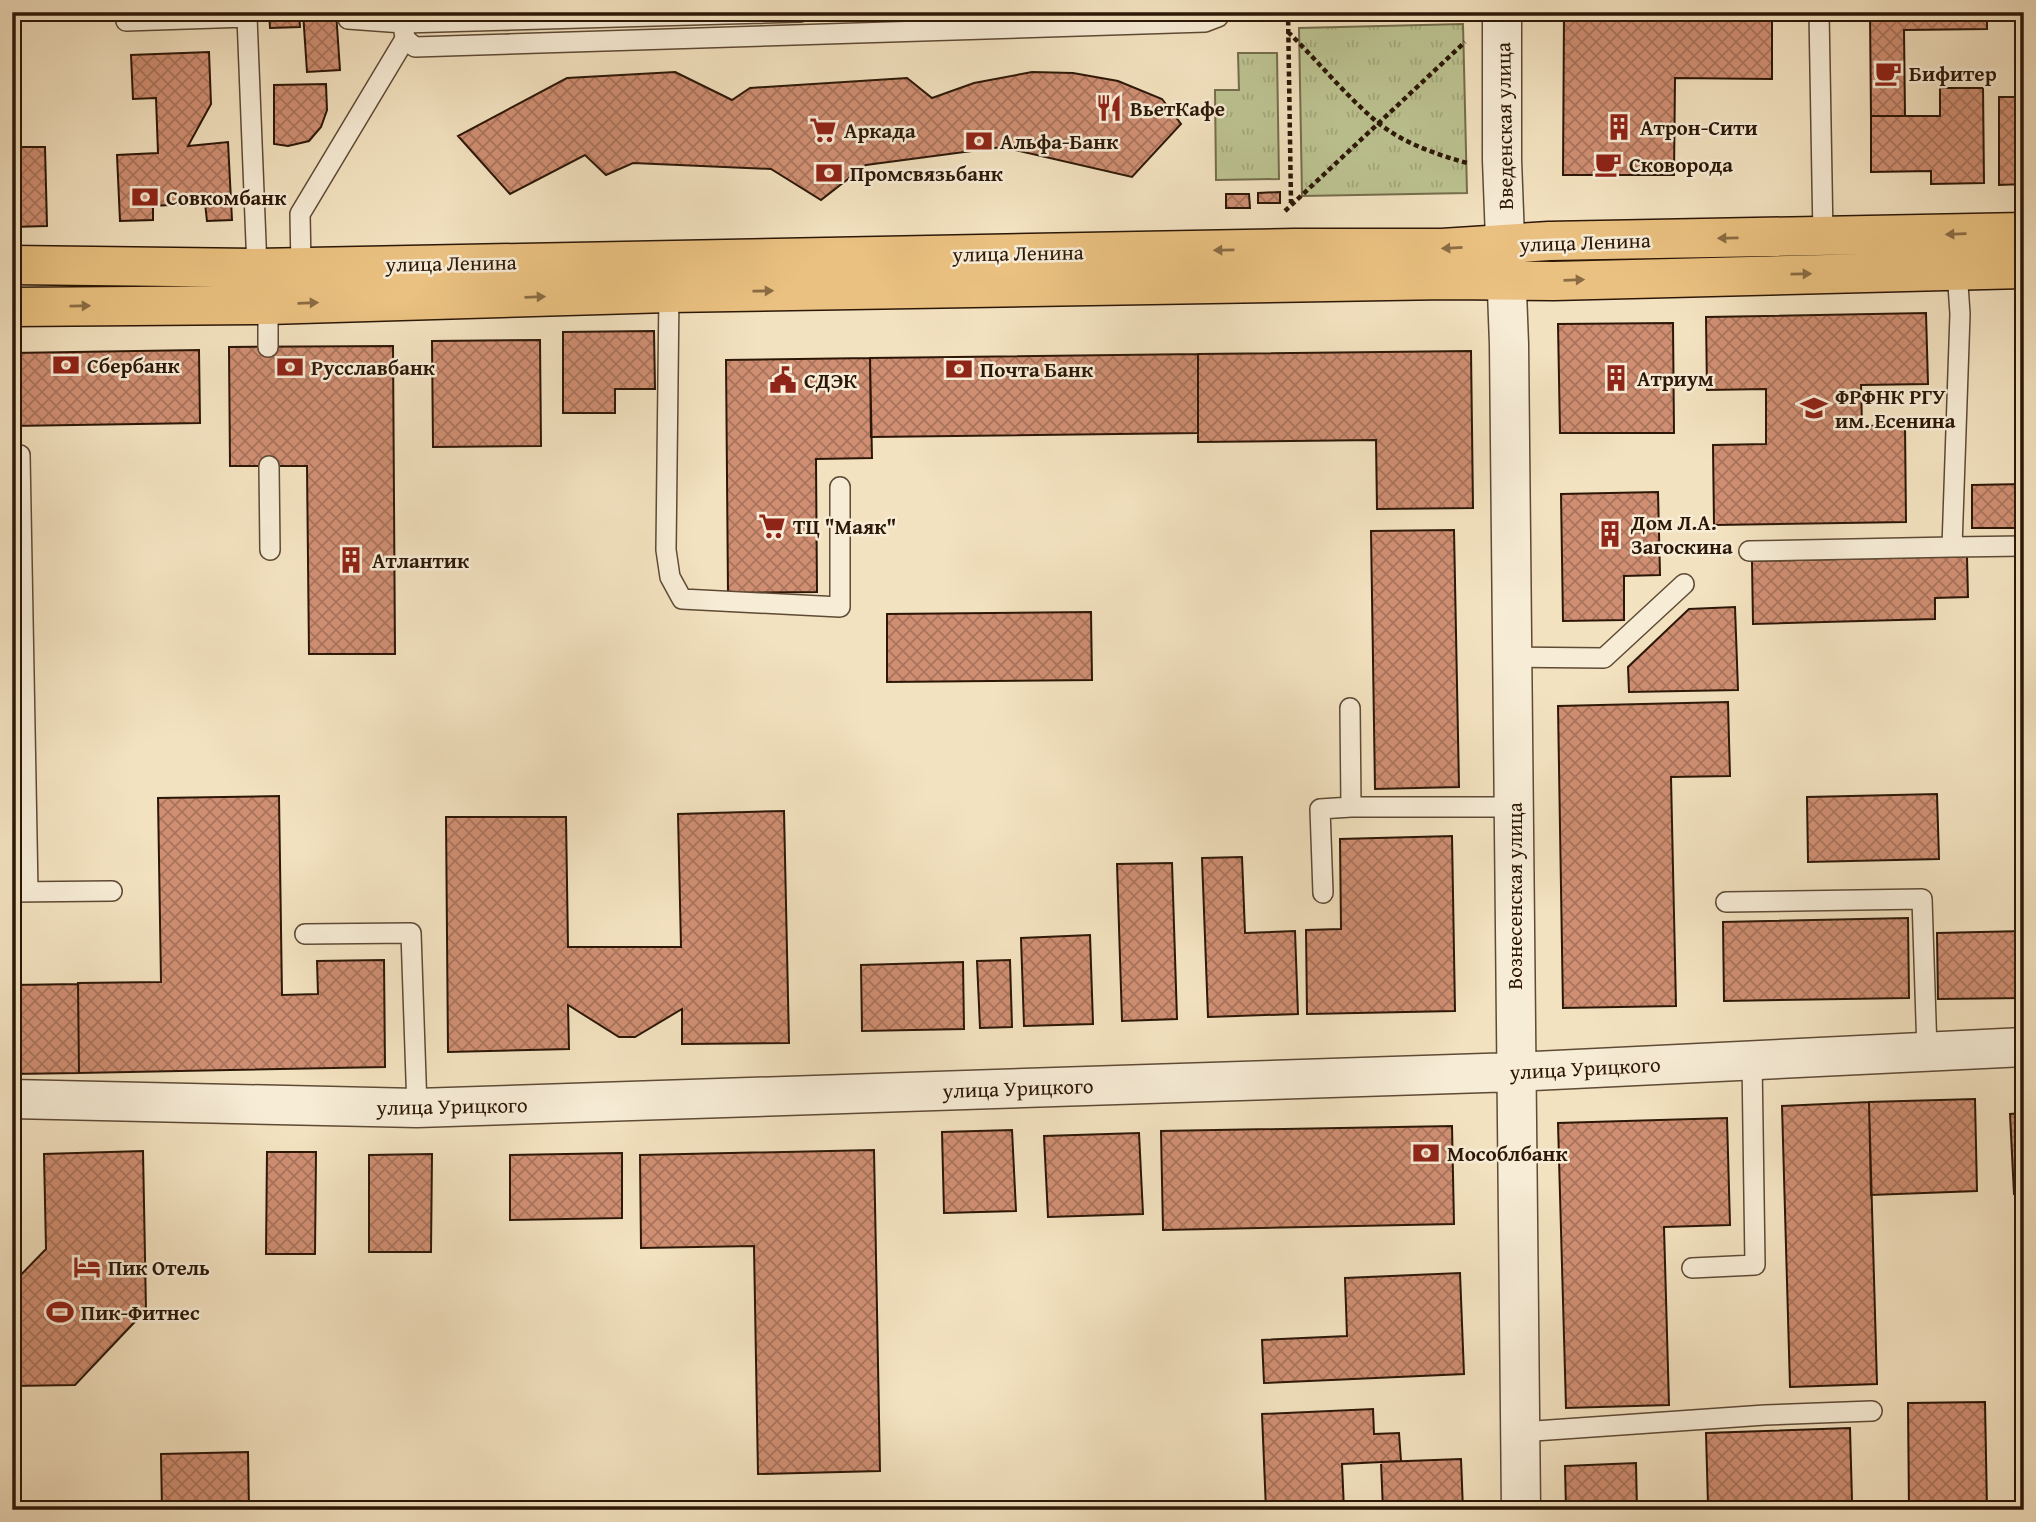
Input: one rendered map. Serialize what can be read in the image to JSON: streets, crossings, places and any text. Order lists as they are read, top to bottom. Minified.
{"streets":{"main road":["улица Ленина"],"street":["Введенская улица","Вознесенская улица","улица Урицкого"]},"crossings":[["Введенская улица","улица Ленина"],["Введенская улица","Вознесенская улица"],["улица Ленина","Вознесенская улица"],["Вознесенская улица","улица Урицкого"]],"places":{"cafe":["Бифитер","Сковорода"],"restaurant":["ВьетКафе"],"building":["Атрон-Сити","Атриум","Дом Л.А. Загоскина","Атлантик"],"supermarket":["Аркада","ТЦ \"Маяк\""],"bank":["Альфа-Банк","Промсвязьбанк","Совкомбанк","Сбербанк","Русславбанк","Почта Банк","Мособлбанк"],"public building":["СДЭК"],"school or university":["ФРФНК РГУ им. Есенина"],"hotel":["Пик Отель"],"sports":["Пик-Фитнес"]}}
